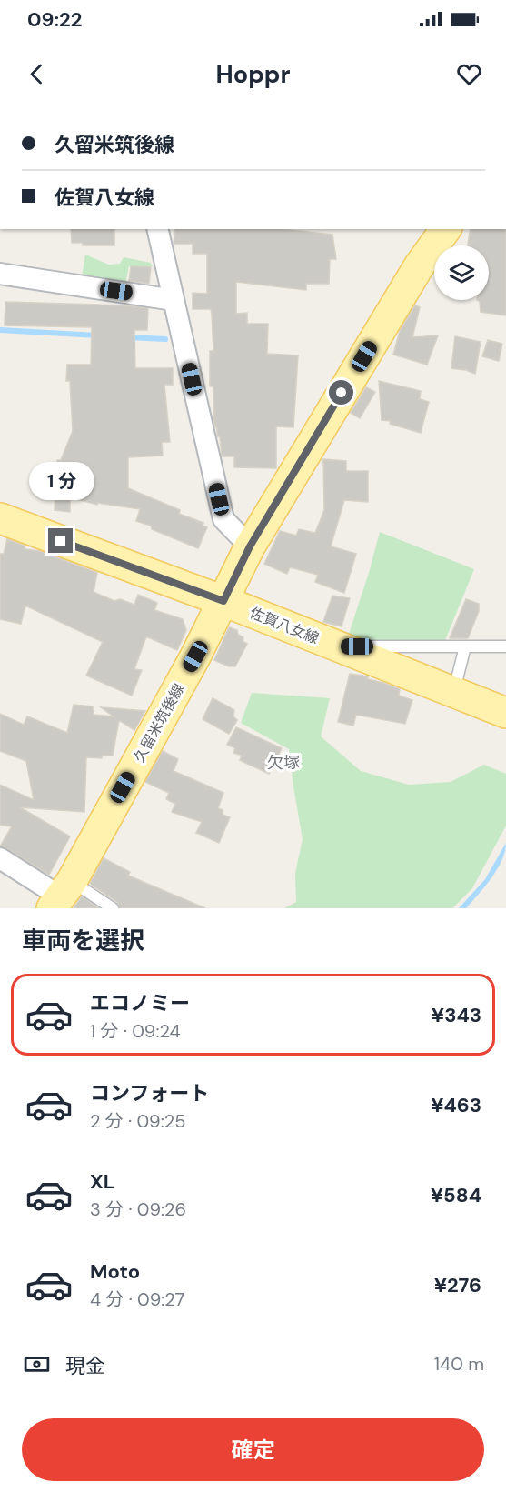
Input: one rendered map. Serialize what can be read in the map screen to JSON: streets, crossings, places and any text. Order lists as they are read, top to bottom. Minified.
{"streets":{"main road":["佐賀八女線","久留米筑後線"]},"crossings":[["佐賀八女線","久留米筑後線"]],"districts":["欠塚"],"page":{"status":"09:22","header":"Hoppr","banner":["久留米筑後線","佐賀八女線"],"bubble":"1 分","heading":"車両を選択","list":[{"name":"エコノミー","note":"1 分 · 09:24","value":"¥343"},{"name":"コンフォート","note":"2 分 · 09:25","value":"¥463"},{"name":"XL","note":"3 分 · 09:26","value":"¥584"},{"name":"Moto","note":"4 分 · 09:27","value":"¥276"}],"pay":["現金","140 m"],"buttons":"確定"}}
